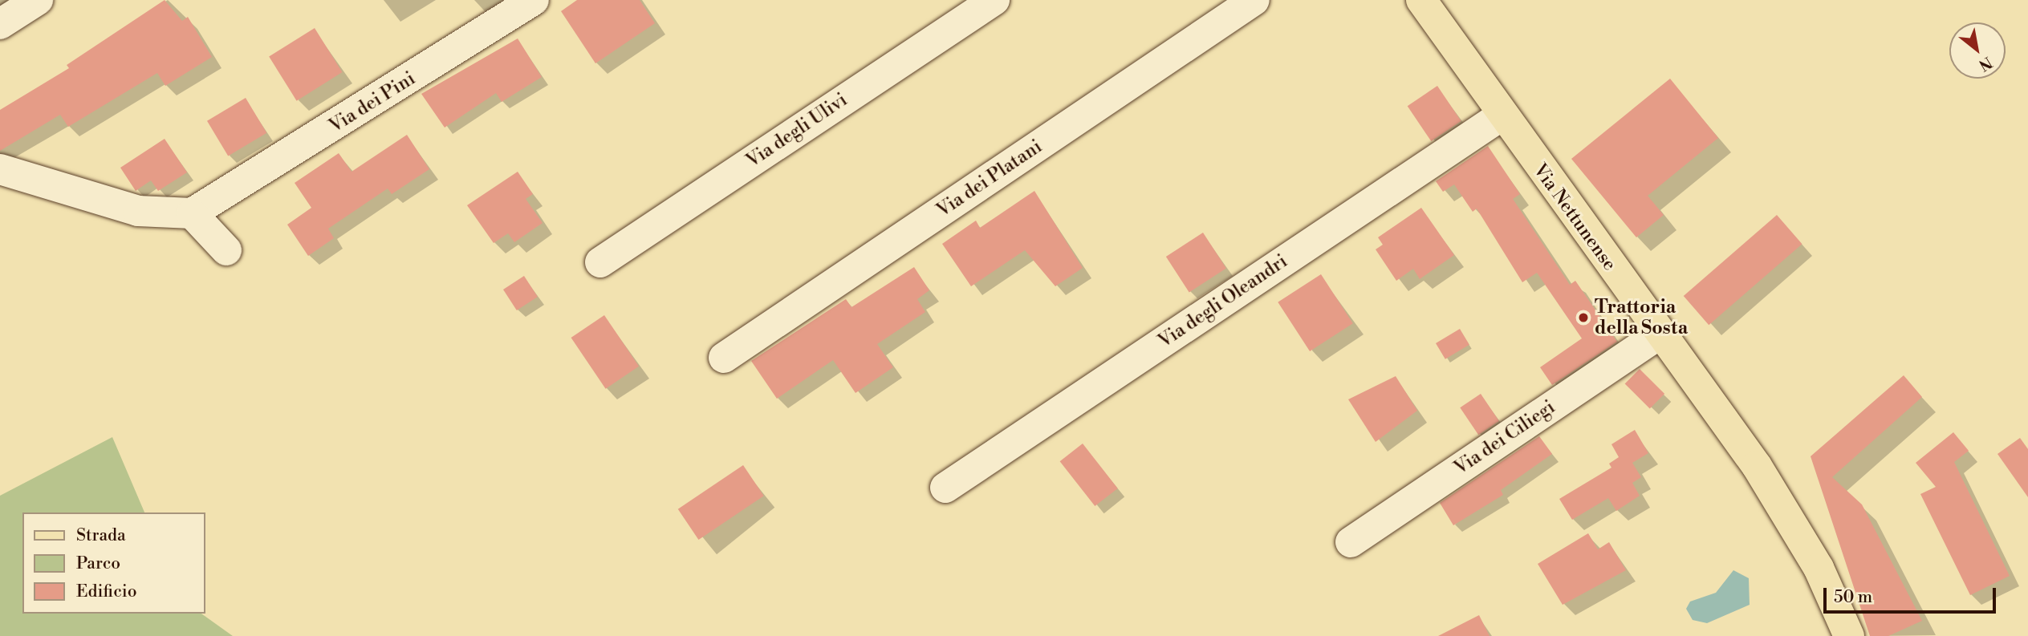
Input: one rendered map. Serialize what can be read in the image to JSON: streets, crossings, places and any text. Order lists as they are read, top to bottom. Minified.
{"streets":{"main road":["Via Nettunense"],"street":["Via dei Pini","Via degli Ulivi","Via dei Platani","Via degli Oleandri","Via dei Ciliegi"]},"crossings":[["Via Nettunense","Via degli Oleandri"],["Via Nettunense","Via dei Ciliegi"]],"places":["Trattoria della Sosta"],"legend":["Strada","Parco","Edificio"],"scale_bar":"50 m","north":"bottom right"}
